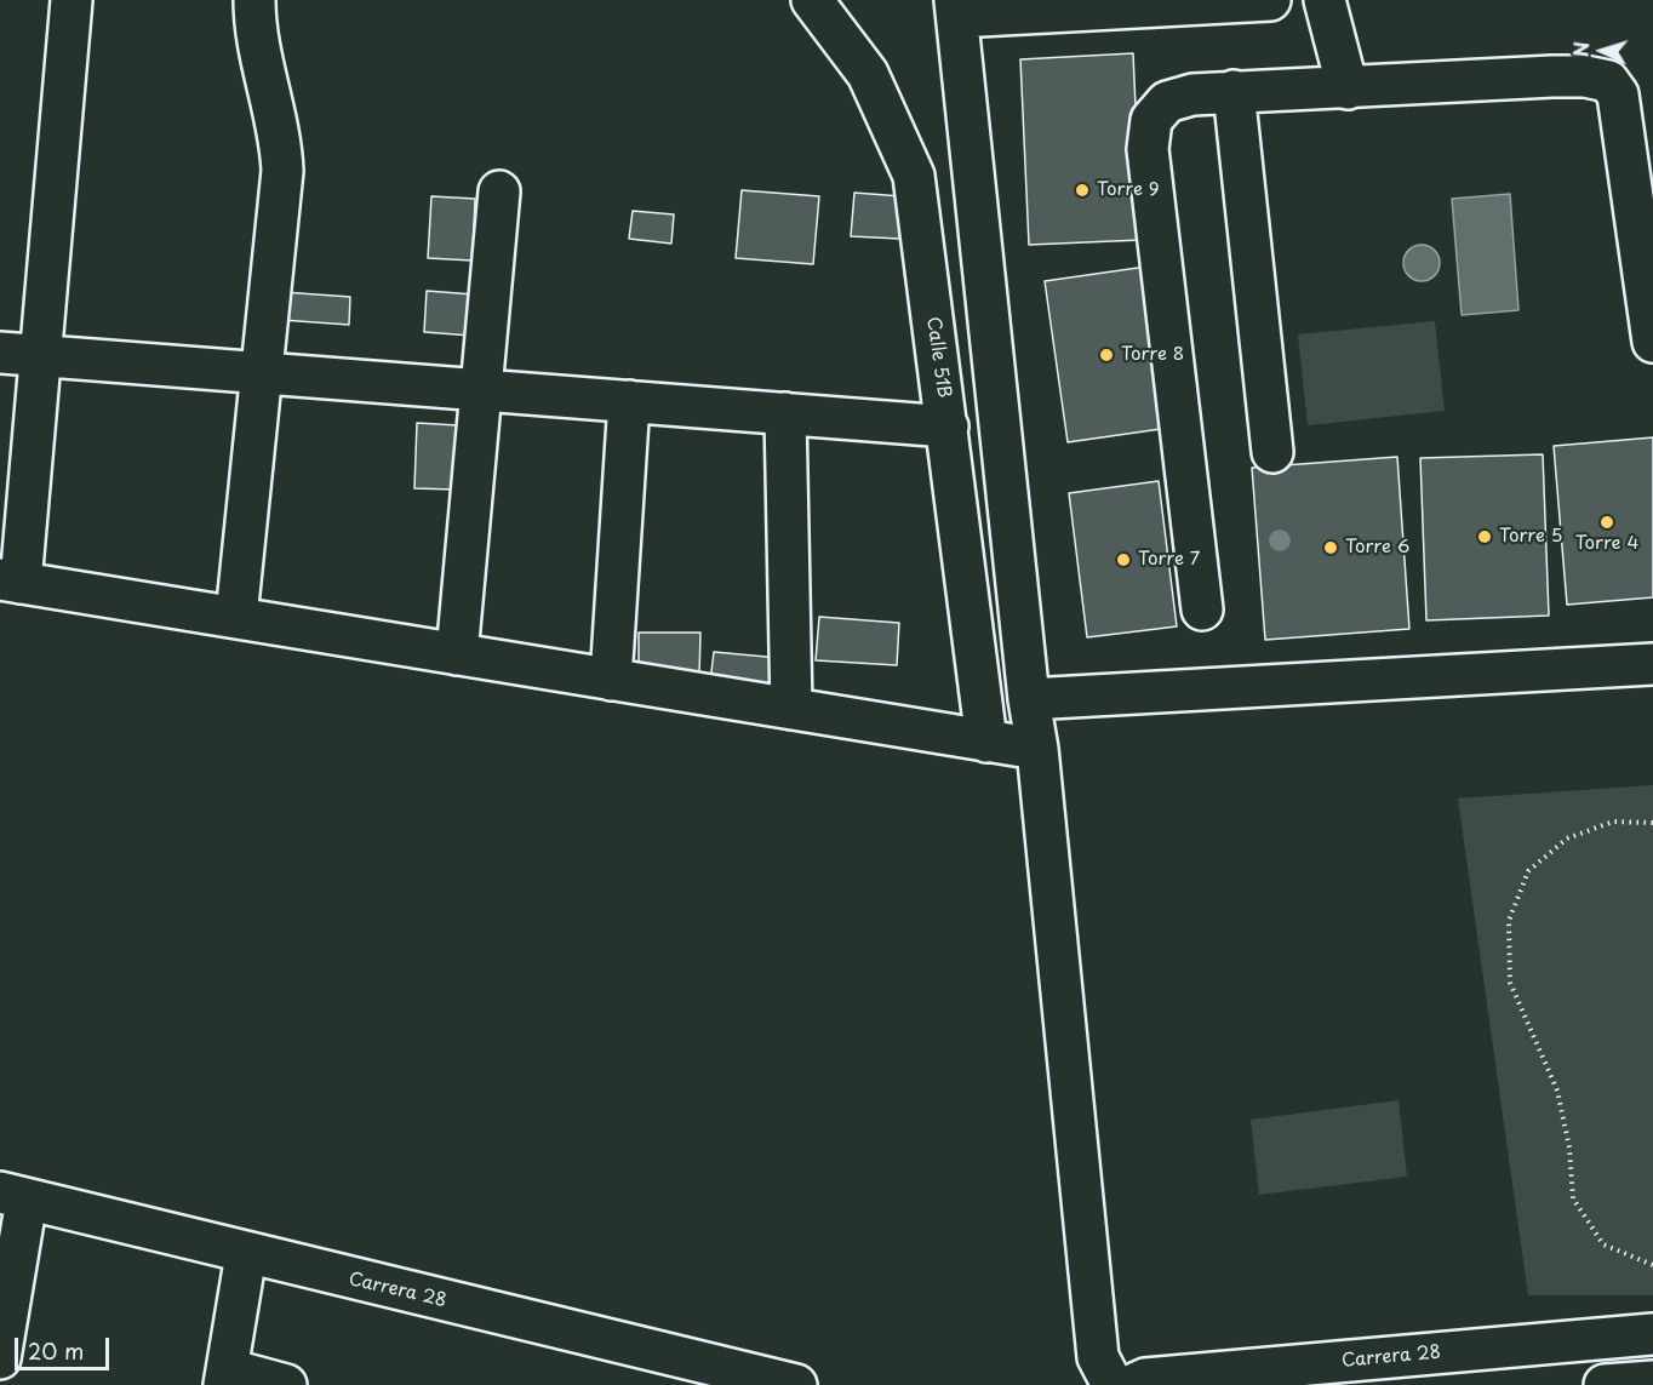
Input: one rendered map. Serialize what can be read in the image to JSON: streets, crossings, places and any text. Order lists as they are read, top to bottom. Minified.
{"streets":{"street":["Calle 51B","Carrera 28"]},"places":["Torre 9","Torre 8","Torre 4","Torre 5","Torre 6","Torre 7"],"scale_bar":"20 m","north":"left"}
